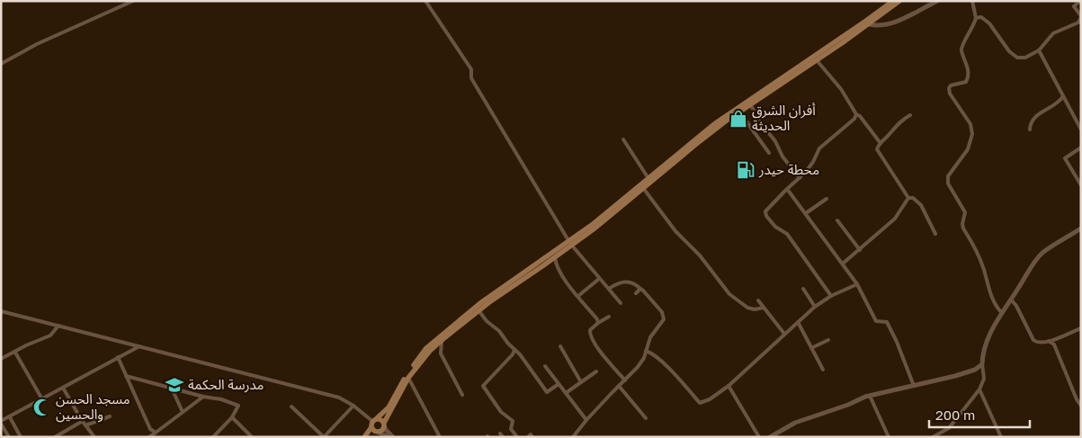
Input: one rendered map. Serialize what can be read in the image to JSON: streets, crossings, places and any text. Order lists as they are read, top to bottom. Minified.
{"places":{"shop":["أفران الشرق الحديثة"],"fuel station":["محطة حيدر"],"school or university":["مدرسة الحكمة"],"mosque":["مسجد الحسن والحسين"]},"scale_bar":"200 m"}
